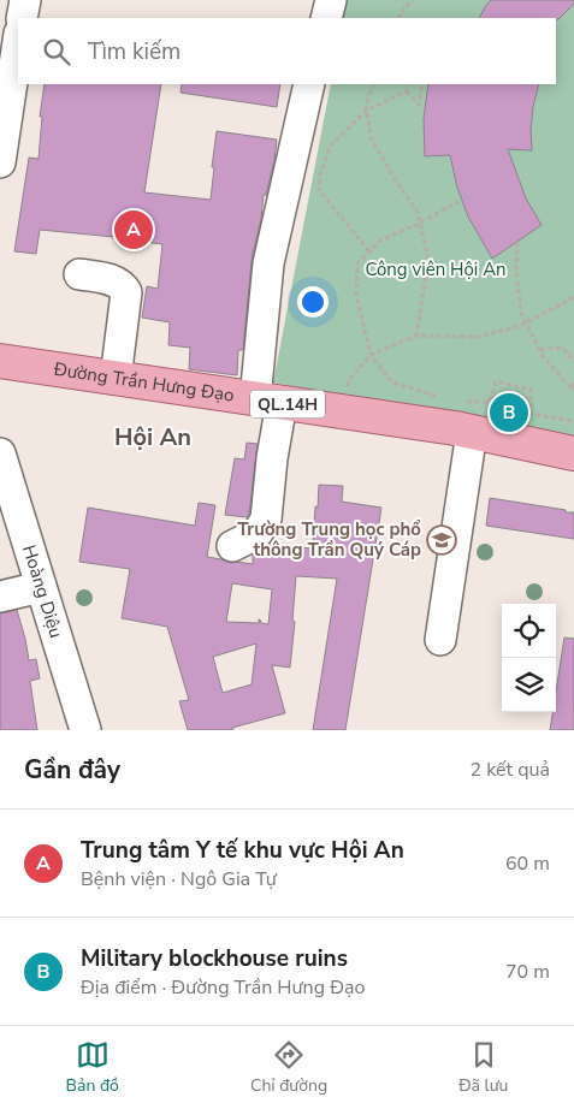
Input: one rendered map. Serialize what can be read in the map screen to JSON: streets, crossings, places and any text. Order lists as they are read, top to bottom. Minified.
{"streets":{"main road":["Đường Trần Hưng Đạo","QL.14H"],"street":["Hoàng Diệu"]},"districts":["Hội An"],"parks":["Công viên Hội An"],"places":{"school or university":["Trường Trung học phổ thông Trần Quý Cáp"]},"page":{"search":"Tìm kiếm","pins":["A","B"],"heading":["Gần đây","2 kết quả"],"list":[{"mark":"A","name":"Trung tâm Y tế khu vực Hội An","note":"Bệnh viện · Ngô Gia Tự","value":"60 m"},{"mark":"B","name":"Military blockhouse ruins","note":"Địa điểm · Đường Trần Hưng Đạo","value":"70 m"}],"nav":["Bản đồ","Chỉ đường","Đã lưu"]}}
